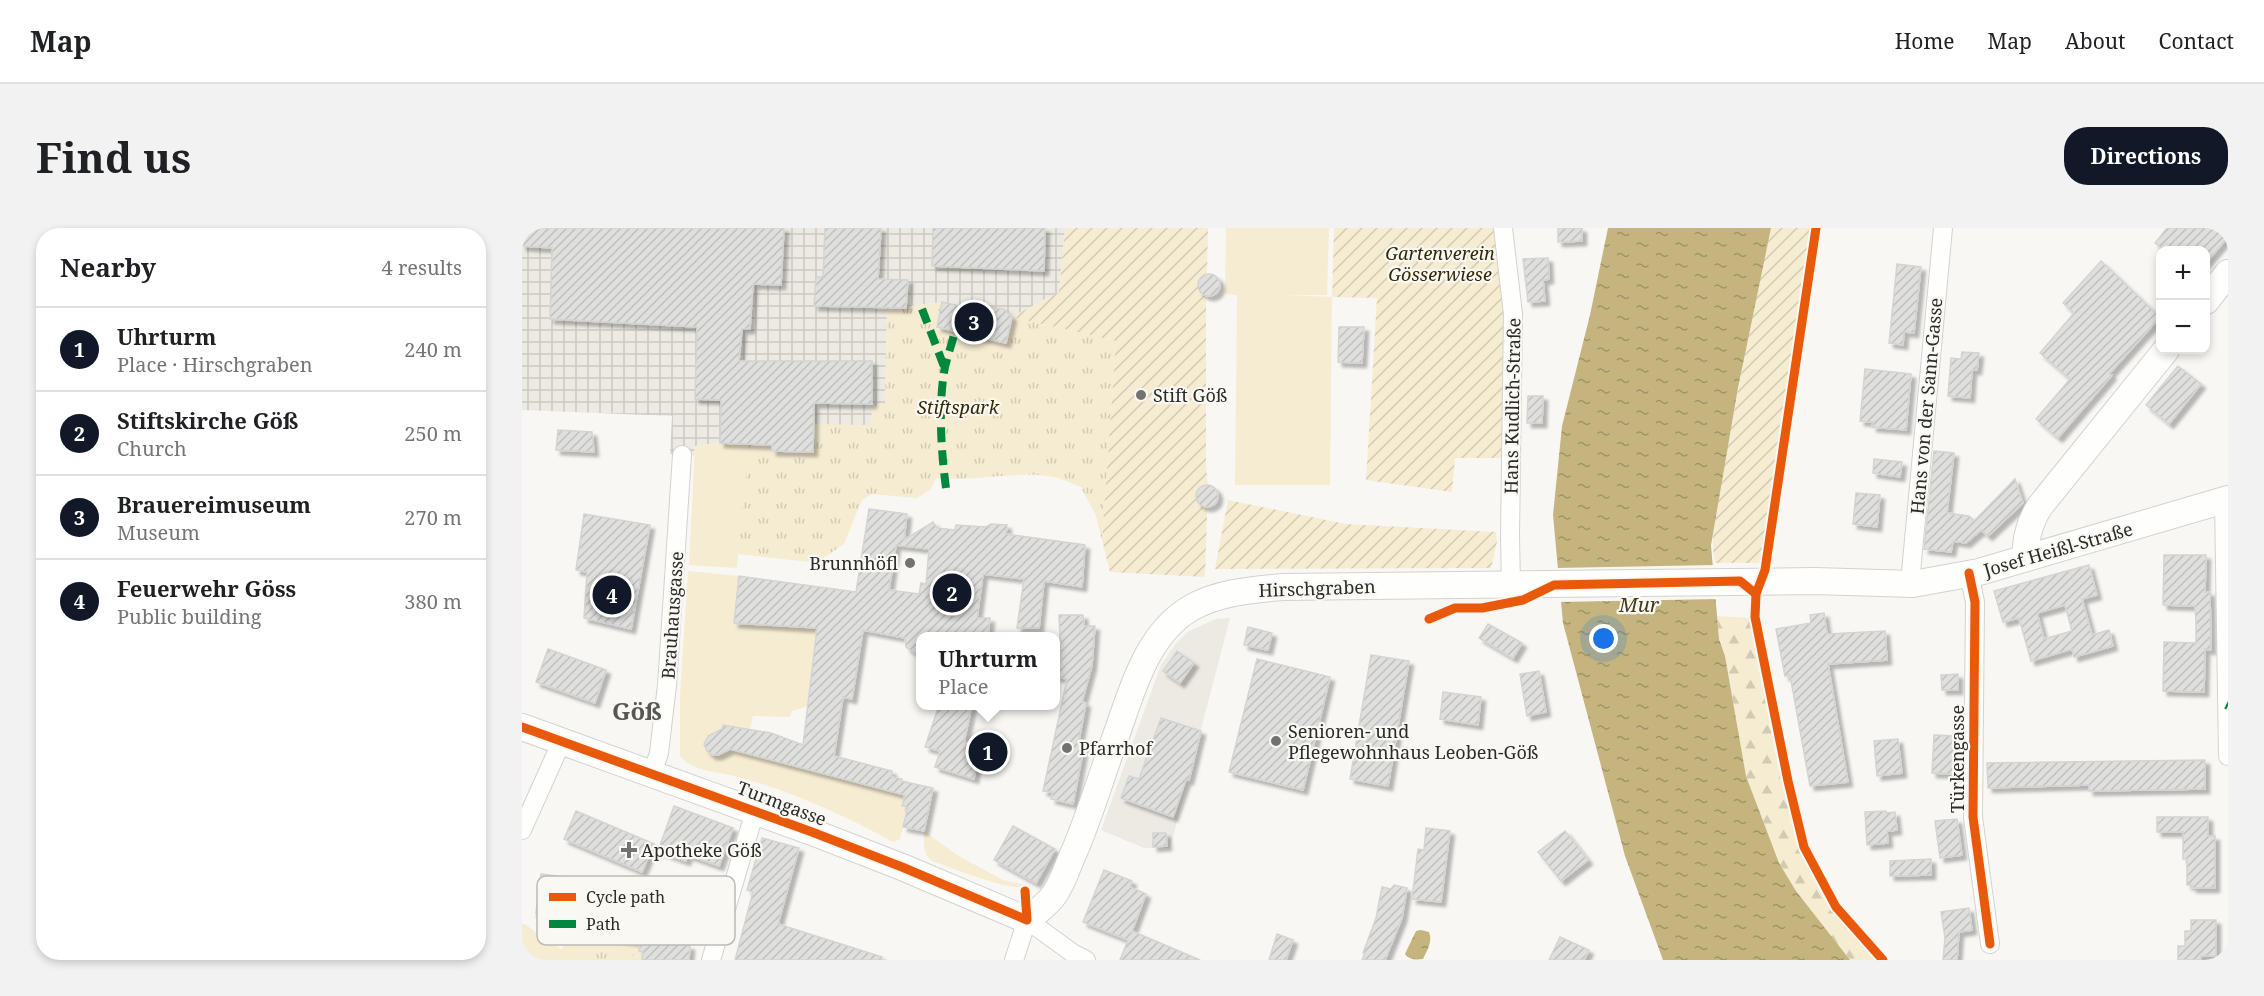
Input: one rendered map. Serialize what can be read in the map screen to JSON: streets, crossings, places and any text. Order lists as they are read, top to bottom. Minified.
{"streets":{"main road":["Josef Heißl-Straße","Hirschgraben","Turmgasse"],"street":["Hans Kudlich-Straße","Hans von der Sann-Gasse","Brauhausgasse","Türkengasse"]},"crossings":[["Hans Kudlich-Straße","Hirschgraben"],["Hans von der Sann-Gasse","Josef Heißl-Straße"],["Josef Heißl-Straße","Hirschgraben"],["Josef Heißl-Straße","Türkengasse"],["Hirschgraben","Turmgasse"],["Brauhausgasse","Turmgasse"]],"districts":["Göß"],"water":["Mur"],"parks":["Gartenverein Gösserwiese","Stiftspark"],"places":{"other":["Stift Göß","Brunnhöfl","Senioren- und Pflegewohnhaus Leoben-Göß","Pfarrhof"],"health":["Apotheke Göß"]},"legend":["Cycle path","Path"],"page":{"header":"Map","nav":["Home","Map","About","Contact"],"buttons":"Directions","title":"Find us","heading":["Nearby","4 results"],"map_buttons":["+","−"],"pins":["3","2","4","1"],"list":[{"mark":"1","name":"Uhrturm","note":"Place · Hirschgraben","value":"240 m"},{"mark":"2","name":"Stiftskirche Göß","note":"Church","value":"250 m"},{"mark":"3","name":"Brauereimuseum","note":"Museum","value":"270 m"},{"mark":"4","name":"Feuerwehr Göss","note":"Public building","value":"380 m"}],"popup":["Uhrturm","Place"]}}
